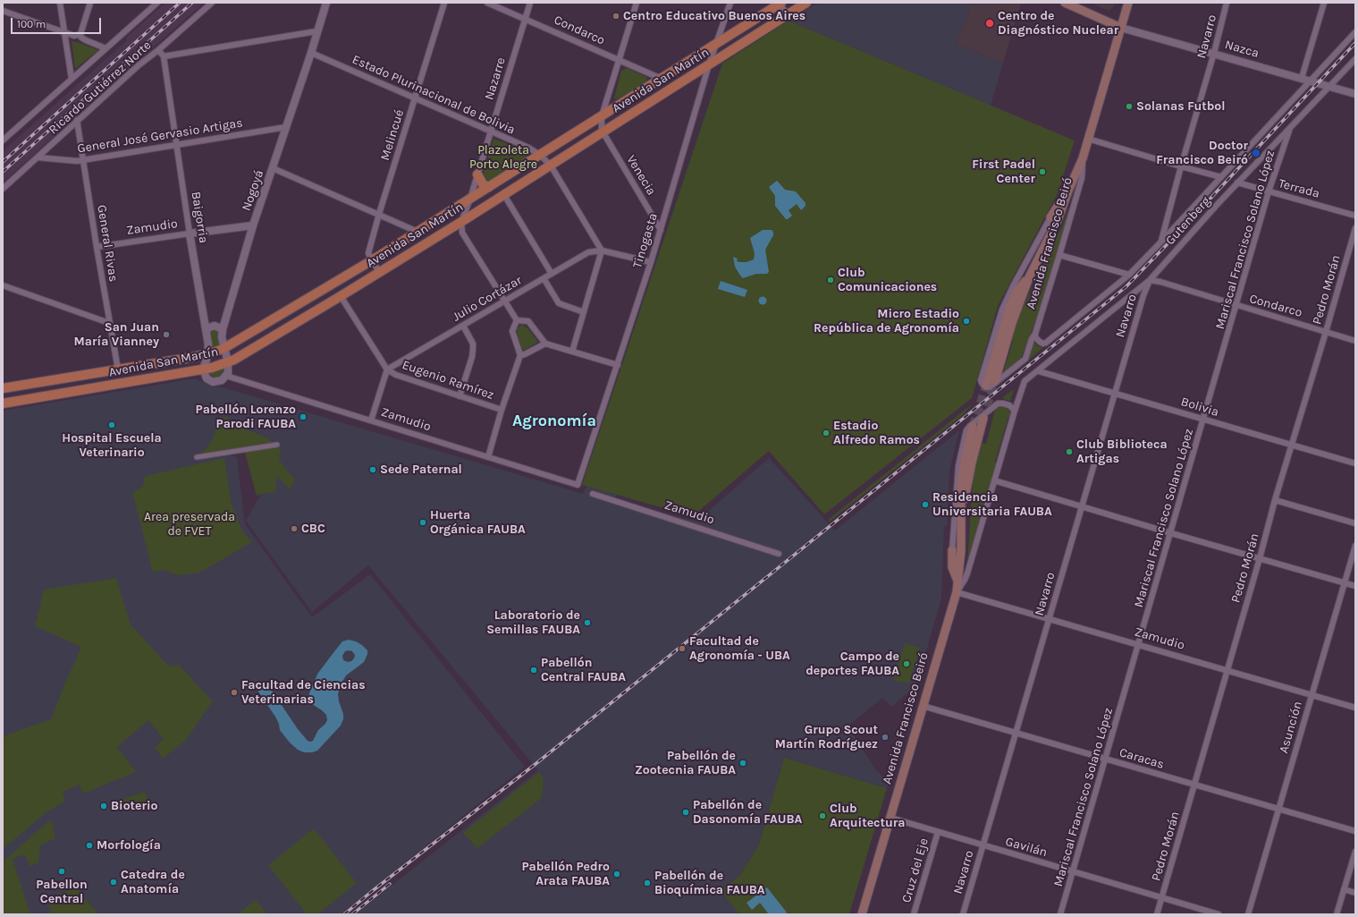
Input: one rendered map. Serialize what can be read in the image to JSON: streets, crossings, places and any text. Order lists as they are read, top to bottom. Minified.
{"streets":{"main road":["Avenida San Martín","Avenida Francisco Beiró"],"street":["Condarco","Navarro","Nazca","Nazarre","Ricardo Gutiérrez Norte","Estado Plurinacional de Bolivia","Melincué","General José Gervasio Artigas","Venecia","Terrada","Nogoyá","Baigorria","Gutenberg","Zamudio","Mariscal Francisco Solano López","Tinogasta","General Rivas","Pedro Morán","Julio Cortázar","Eugenio Ramírez","Bolivia","Asunción","Caracas","Gavilán","Cruz del Eje"]},"crossings":[["Condarco","Navarro"],["Condarco","Nazarre"],["Condarco","Avenida San Martín"],["Condarco","Gutenberg"],["Condarco","Mariscal Francisco Solano López"],["Condarco","Pedro Morán"],["Navarro","Nazca"],["Navarro","Gutenberg"],["Navarro","Zamudio"],["Navarro","Bolivia"],["Navarro","Caracas"],["Navarro","Gavilán"],["Nazca","Gutenberg"],["Nazca","Avenida Francisco Beiró"],["Nazarre","Avenida San Martín"],["Nazarre","Estado Plurinacional de Bolivia"],["Avenida San Martín","Estado Plurinacional de Bolivia"],["Avenida San Martín","Melincué"],["Avenida San Martín","Venecia"],["Avenida San Martín","Nogoyá"],["Avenida San Martín","Baigorria"],["Avenida San Martín","Tinogasta"],["Avenida San Martín","General Rivas"],["Ricardo Gutiérrez Norte","General José Gervasio Artigas"],["Ricardo Gutiérrez Norte","General Rivas"],["Estado Plurinacional de Bolivia","Melincué"],["Estado Plurinacional de Bolivia","Nogoyá"],["Estado Plurinacional de Bolivia","Julio Cortázar"],["General José Gervasio Artigas","Nogoyá"],["General José Gervasio Artigas","Baigorria"],["General José Gervasio Artigas","General Rivas"],["Venecia","Tinogasta"],["Terrada","Gutenberg"],["Terrada","Mariscal Francisco Solano López"],["Nogoyá","Zamudio"],["Baigorria","Zamudio"],["Gutenberg","Mariscal Francisco Solano López"],["Gutenberg","Avenida Francisco Beiró"],["Gutenberg","Bolivia"],["Zamudio","Mariscal Francisco Solano López"],["Zamudio","Tinogasta"],["Zamudio","General Rivas"],["Zamudio","Avenida Francisco Beiró"],["Zamudio","Pedro Morán"],["Zamudio","Asunción"],["Mariscal Francisco Solano López","Bolivia"],["Mariscal Francisco Solano López","Caracas"],["Mariscal Francisco Solano López","Gavilán"],["Tinogasta","Julio Cortázar"],["Avenida Francisco Beiró","Caracas"],["Avenida Francisco Beiró","Gavilán"],["Pedro Morán","Bolivia"],["Pedro Morán","Caracas"],["Pedro Morán","Gavilán"],["Julio Cortázar","Eugenio Ramírez"],["Asunción","Caracas"],["Gavilán","Cruz del Eje"]],"districts":["Agronomía"],"parks":["Plazoleta Porto Alegre","Area preservada de FVET"],"places":["Centro Educativo Buenos Aires","Centro de Diagnóstico Nuclear","Solanas Futbol","Doctor Francisco Beiró","First Padel Center","Club Comunicaciones","Micro Estadio República de Agronomía","San Juan María Vianney","Pabellón Lorenzo Parodi FAUBA","Hospital Escuela Veterinario","Estadio Alfredo Ramos","Club Biblioteca Artigas","Sede Paternal","Residencia Universitaria FAUBA","Huerta Orgánica FAUBA","CBC","Laboratorio de Semillas FAUBA","Facultad de Agronomía - UBA","Campo de deportes FAUBA","Pabellón Central FAUBA","Facultad de Ciencias Veterinarias","Grupo Scout Martín Rodríguez","Pabellón de Zootecnia FAUBA","Bioterio","Pabellón de Dasonomía FAUBA","Club Arquitectura","Morfología","Pabellon Central","Pabellón Pedro Arata FAUBA","Catedra de Anatomía","Pabellón de Bioquímica FAUBA"],"scale_bar":"100 m"}
